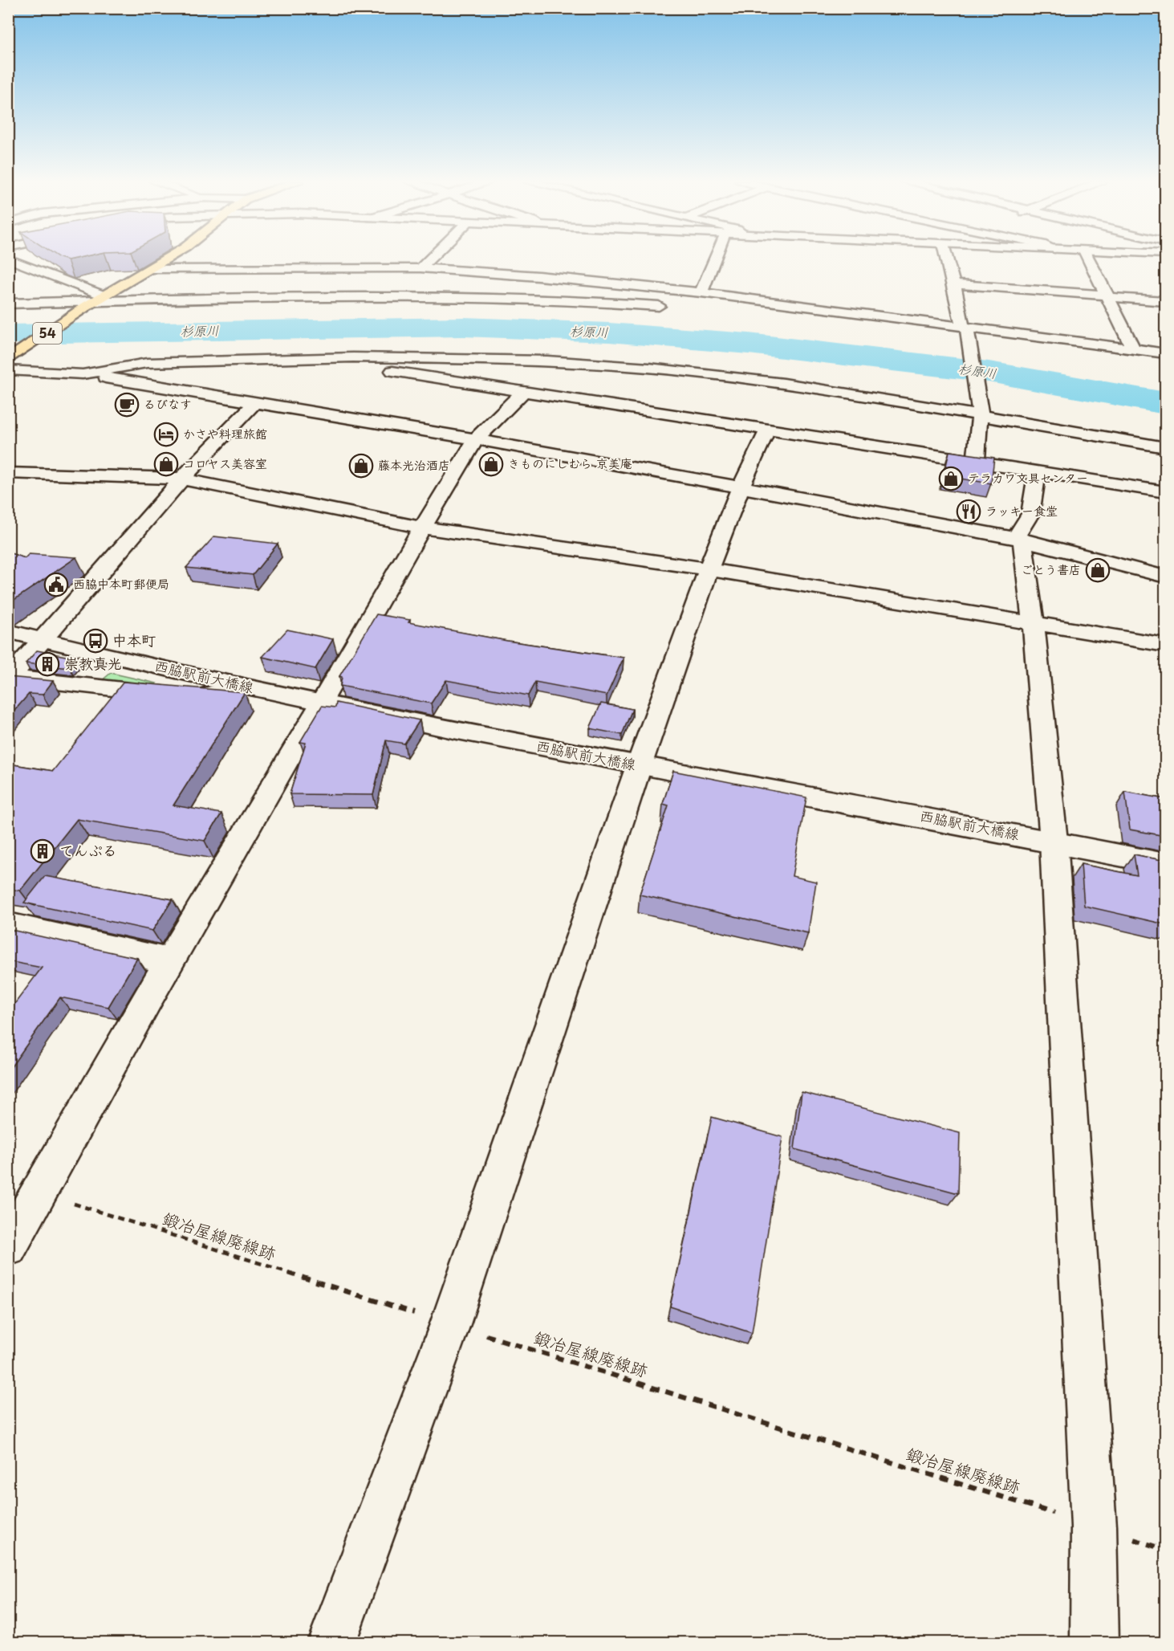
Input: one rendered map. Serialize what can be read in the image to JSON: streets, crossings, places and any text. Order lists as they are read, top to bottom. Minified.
{"streets":{"main road":["54"],"street":["西脇駅前大橋線"],"path":["鍛冶屋線廃線跡"]},"water":["杉原川"],"places":{"cafe":["るびなす"],"hotel":["かさや料理旅館"],"shop":["コロヤス美容室","きものにしむら 京美庵","藤本光治酒店","テラカワ文具センター","ごとう書店"],"restaurant":["ラッキー食堂"],"public building":["西脇中本町郵便局"],"bus stop":["中本町"],"building":["崇教真光","てんぷる"]}}
